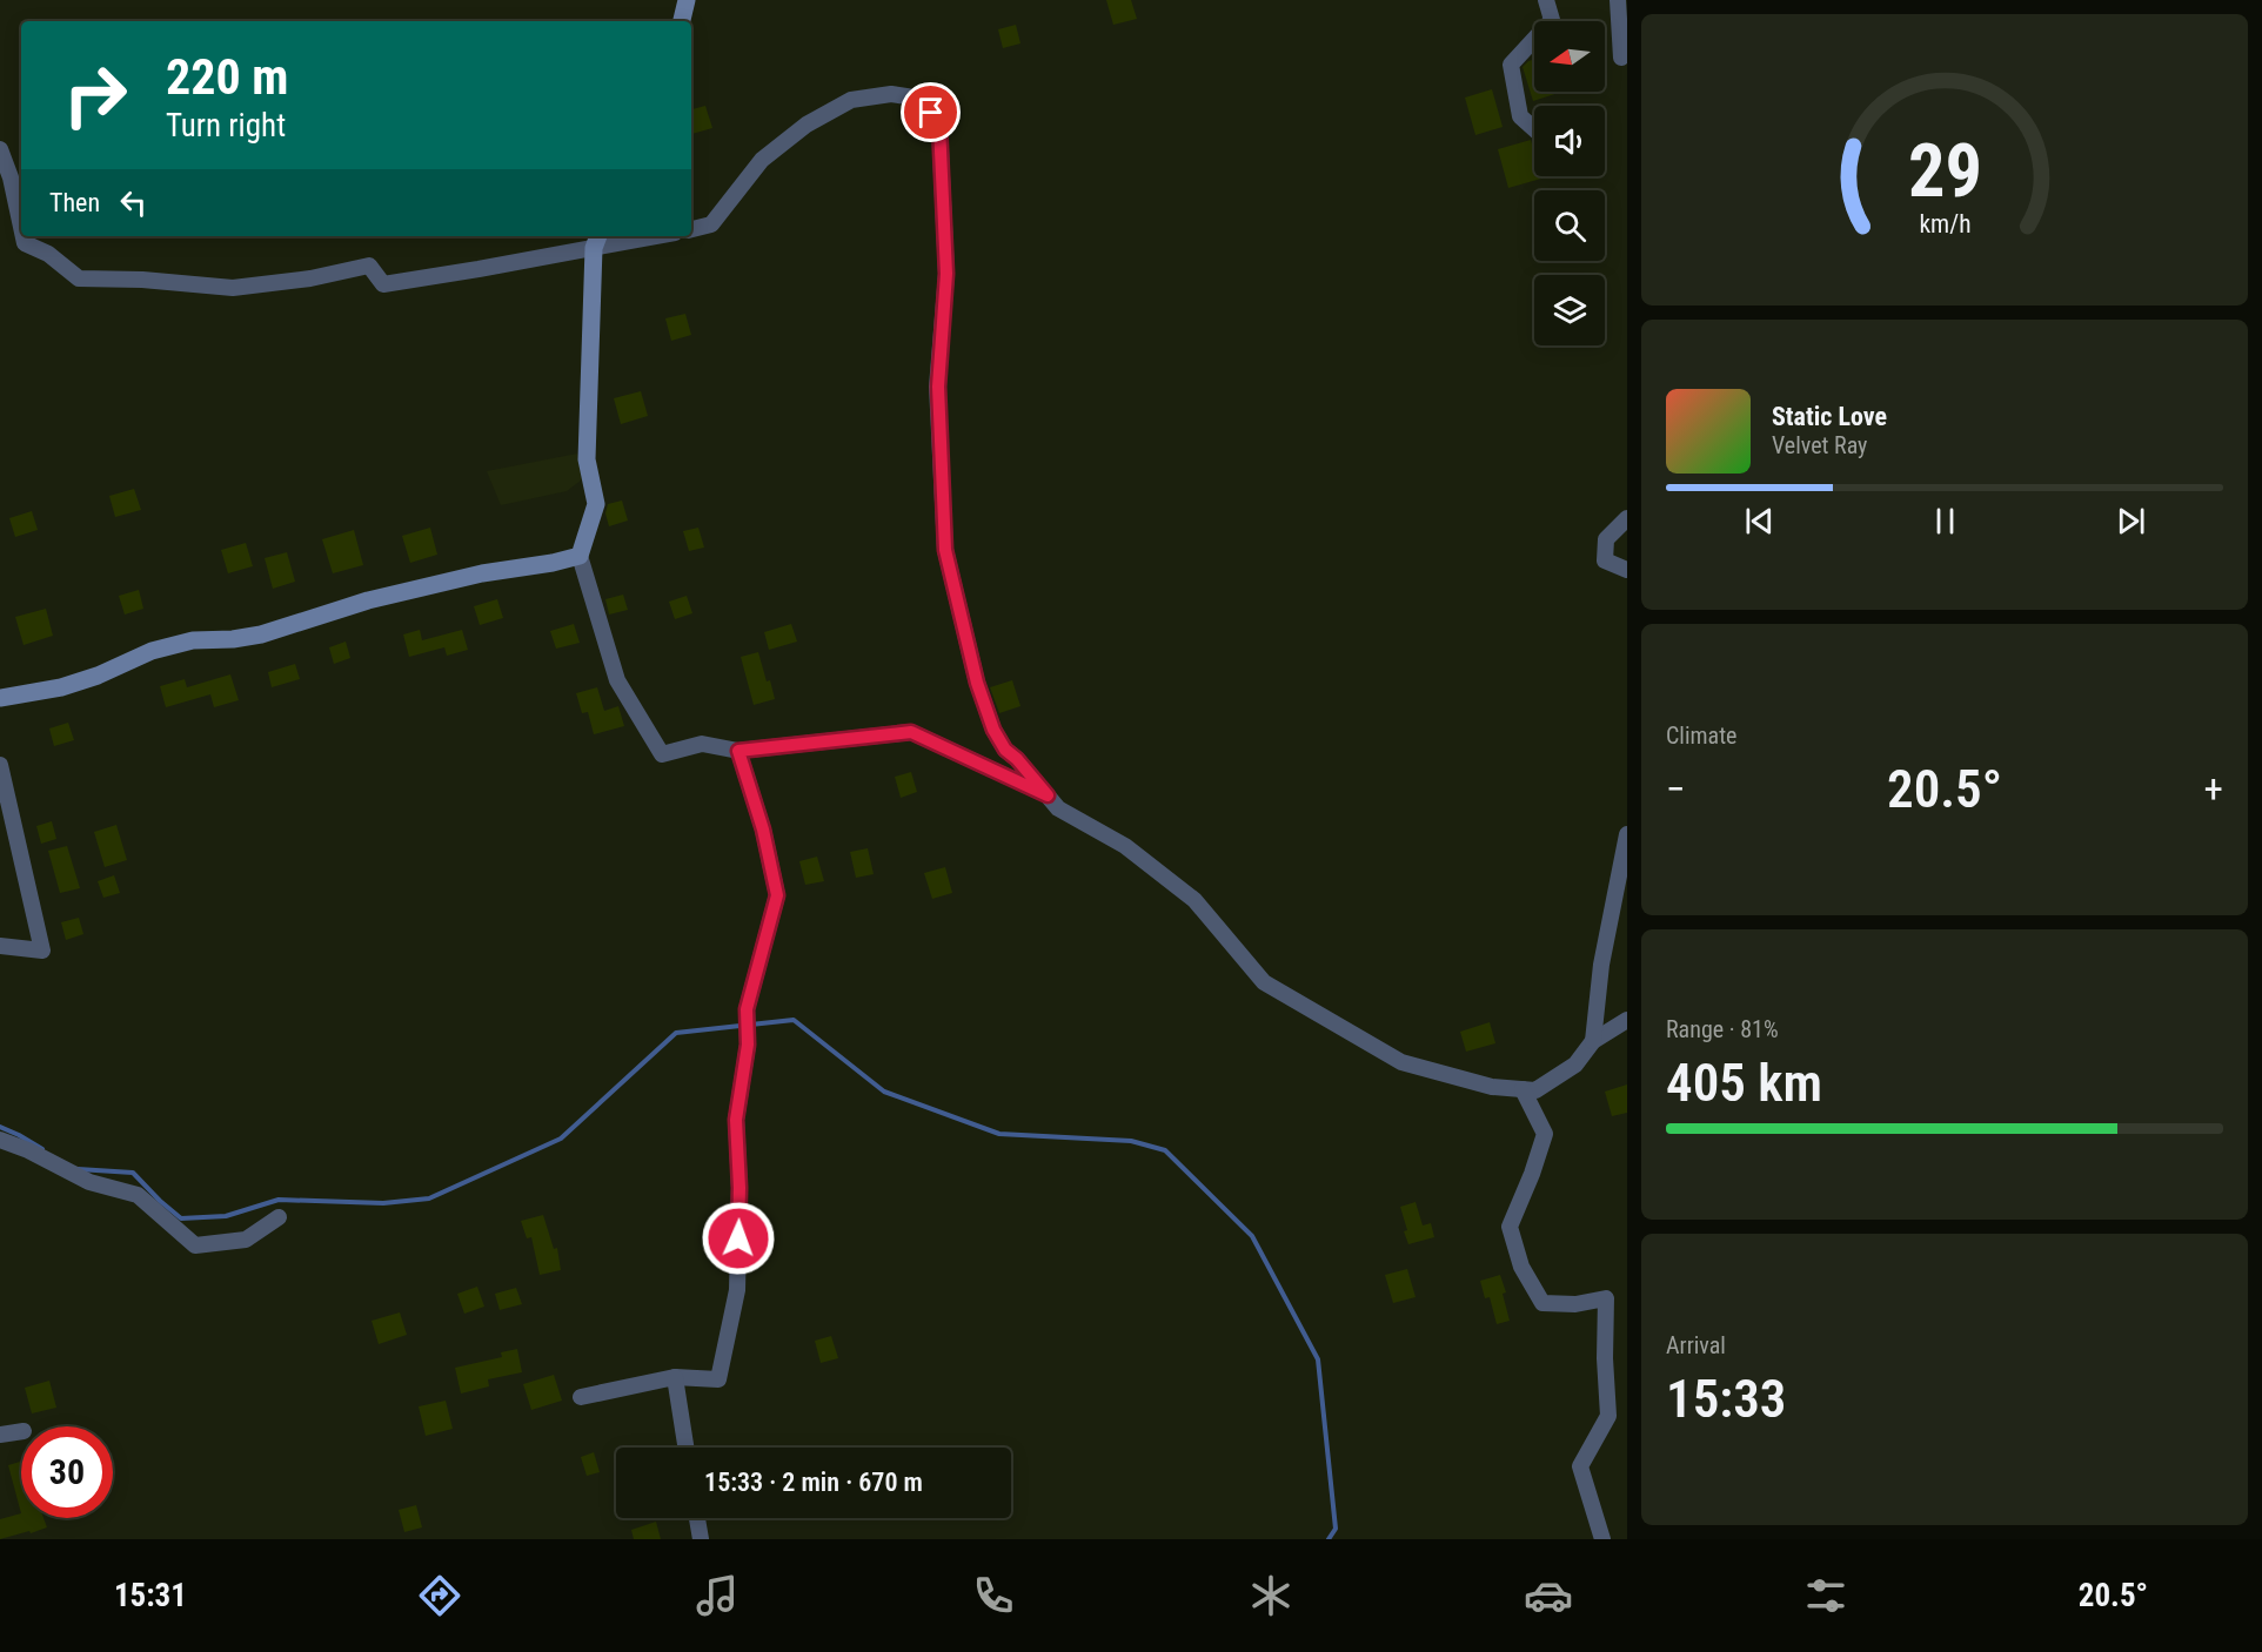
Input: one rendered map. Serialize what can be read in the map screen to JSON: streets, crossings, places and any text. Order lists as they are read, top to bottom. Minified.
{"north":"left","page":{"turn":["220 m","Turn right"],"then":"Then","song":["Static Love","Velvet Ray"],"tile":["Climate",["Range · 81%","405 km"],["Arrival","15:33"]],"heat":["−","20.5°","+"],"limit":"30","trip":"15:33 · 2 min · 670 m","tabs":["15:31","20.5°"],"gauge":["29","km/h"]}}
